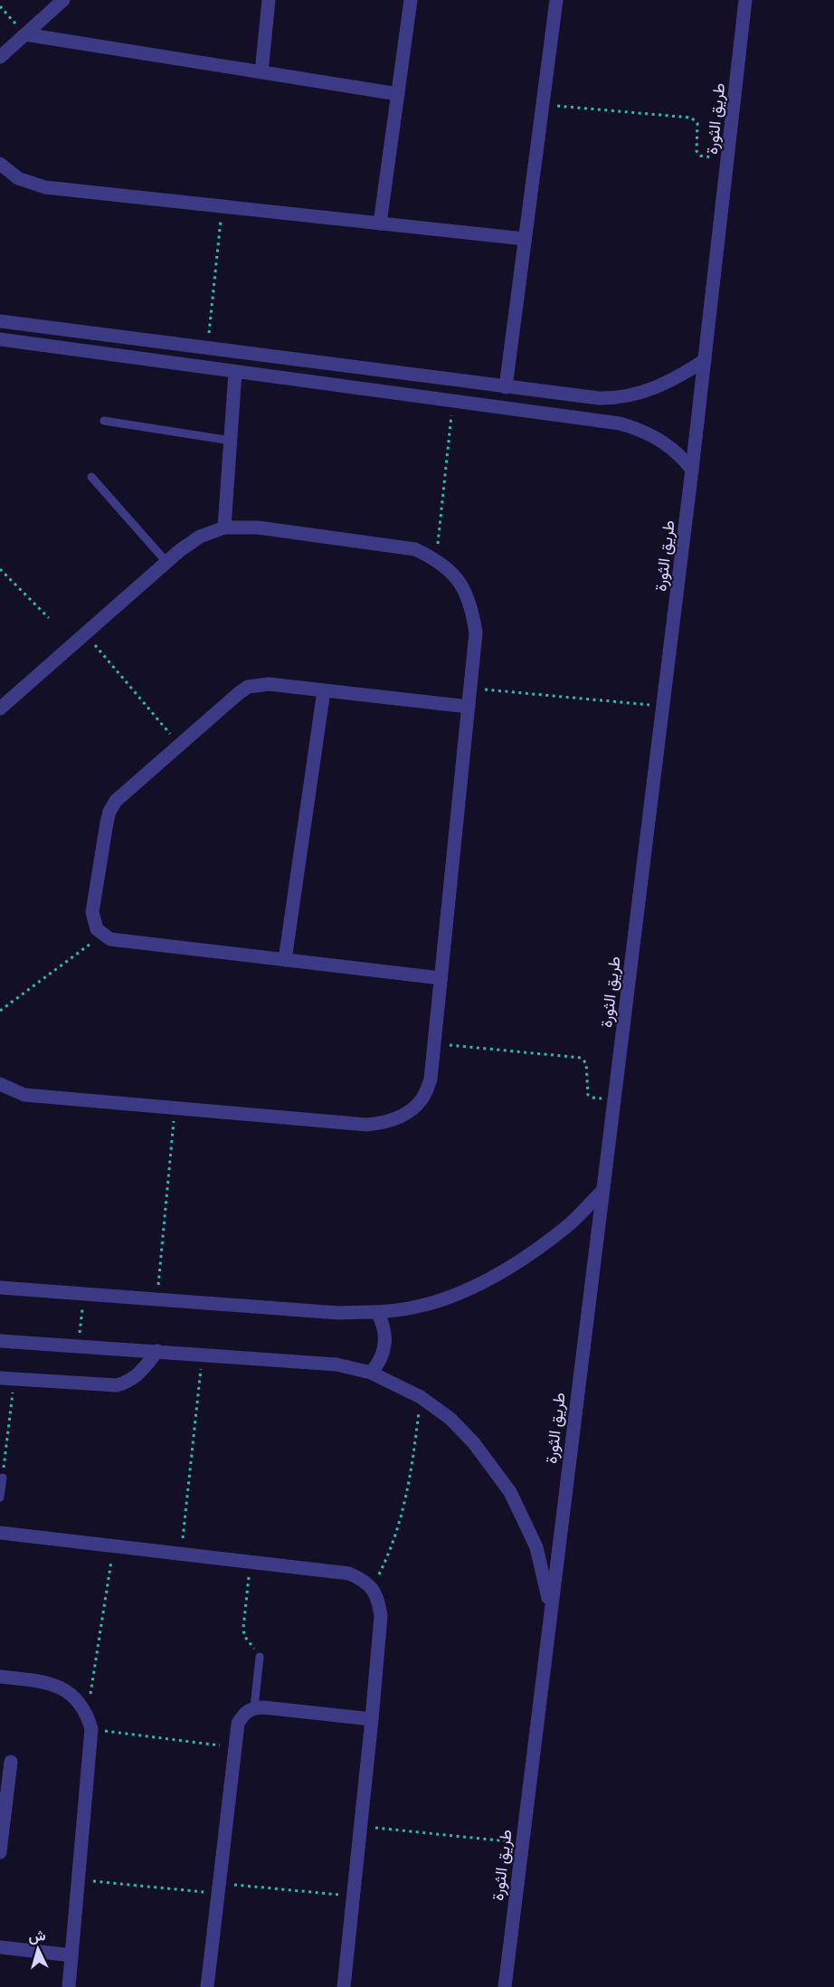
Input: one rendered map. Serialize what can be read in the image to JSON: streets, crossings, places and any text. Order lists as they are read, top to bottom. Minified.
{"streets":{"street":["طريق الثورة"]},"north":"top"}
